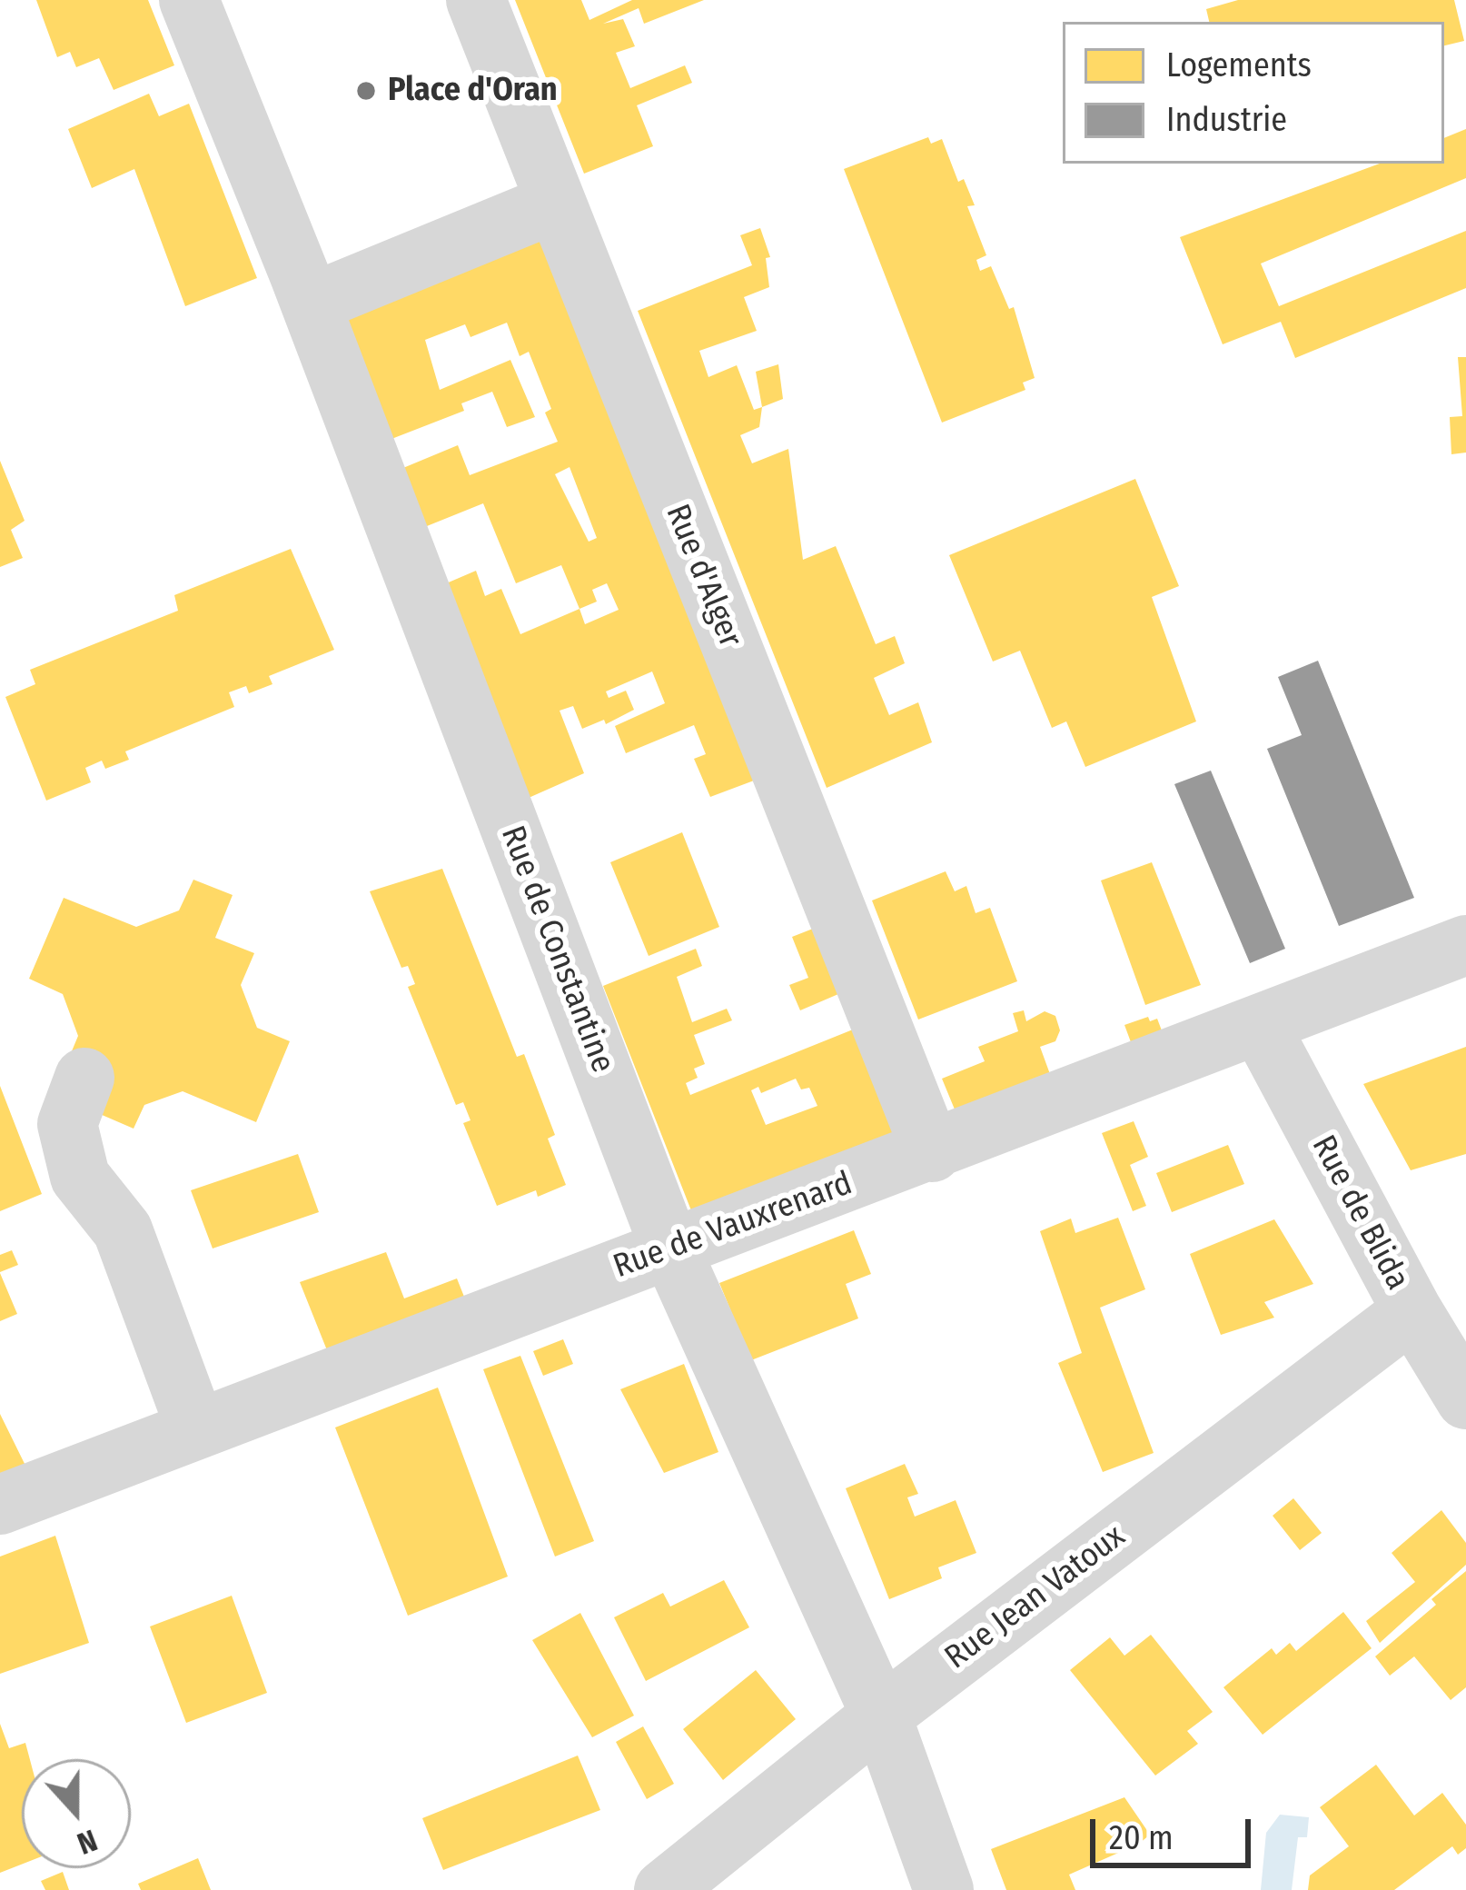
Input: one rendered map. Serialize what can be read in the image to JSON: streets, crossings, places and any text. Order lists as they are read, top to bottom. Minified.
{"streets":{"street":["Rue d'Alger","Rue de Constantine","Rue de Blida","Rue de Vauxrenard","Rue Jean Vatoux"]},"crossings":[["Rue d'Alger","Rue de Vauxrenard"],["Rue de Constantine","Rue de Vauxrenard"],["Rue de Constantine","Rue Jean Vatoux"],["Rue de Blida","Rue de Vauxrenard"],["Rue de Blida","Rue Jean Vatoux"]],"places":["Place d'Oran"],"legend":["Logements","Industrie"],"scale_bar":"20 m","north":"bottom"}
